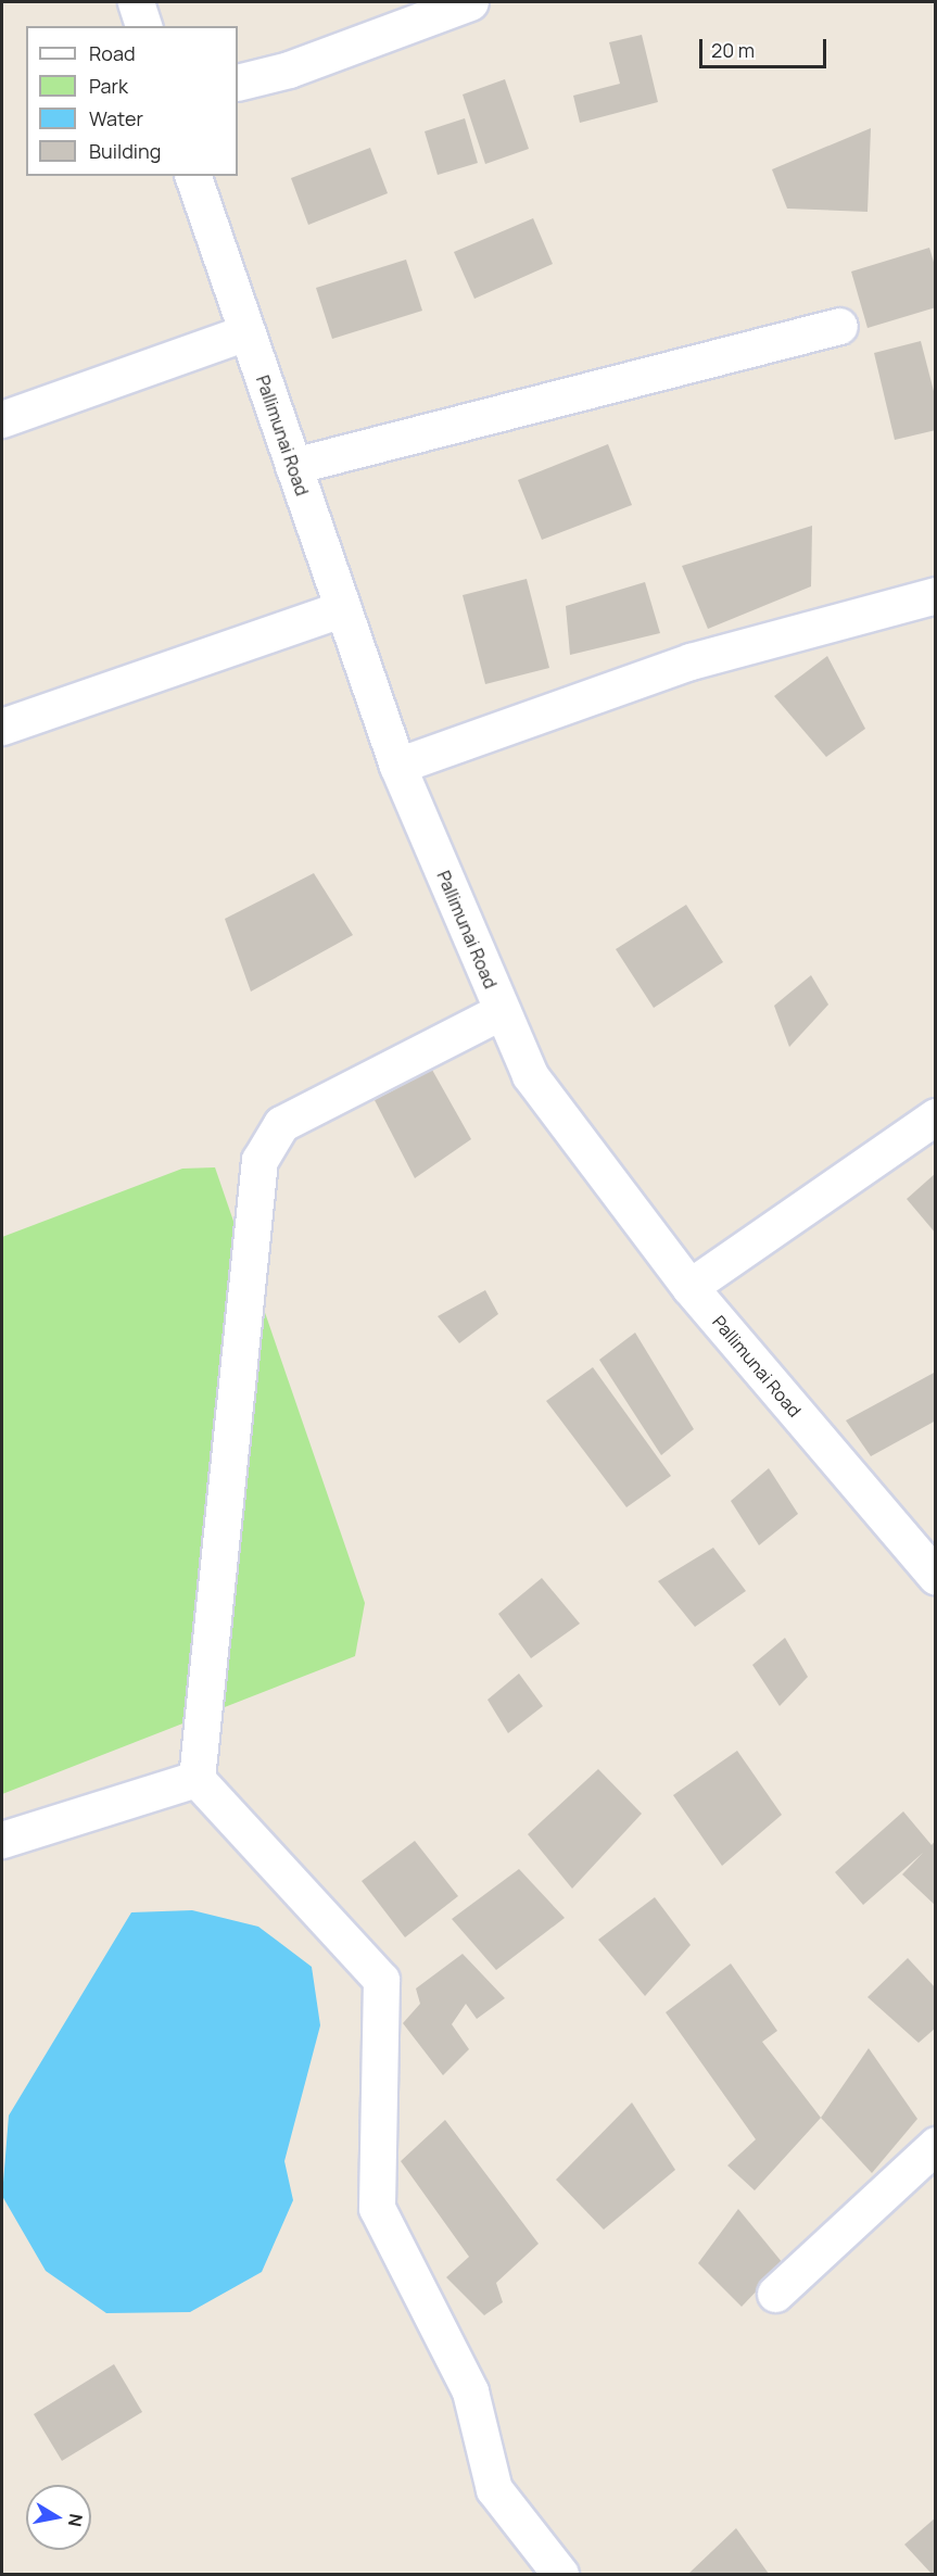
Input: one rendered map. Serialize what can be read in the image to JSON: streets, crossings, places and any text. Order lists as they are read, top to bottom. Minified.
{"streets":{"street":["Pallimunai Road"]},"legend":["Road","Park","Water","Building"],"scale_bar":"20 m","north":"right"}
